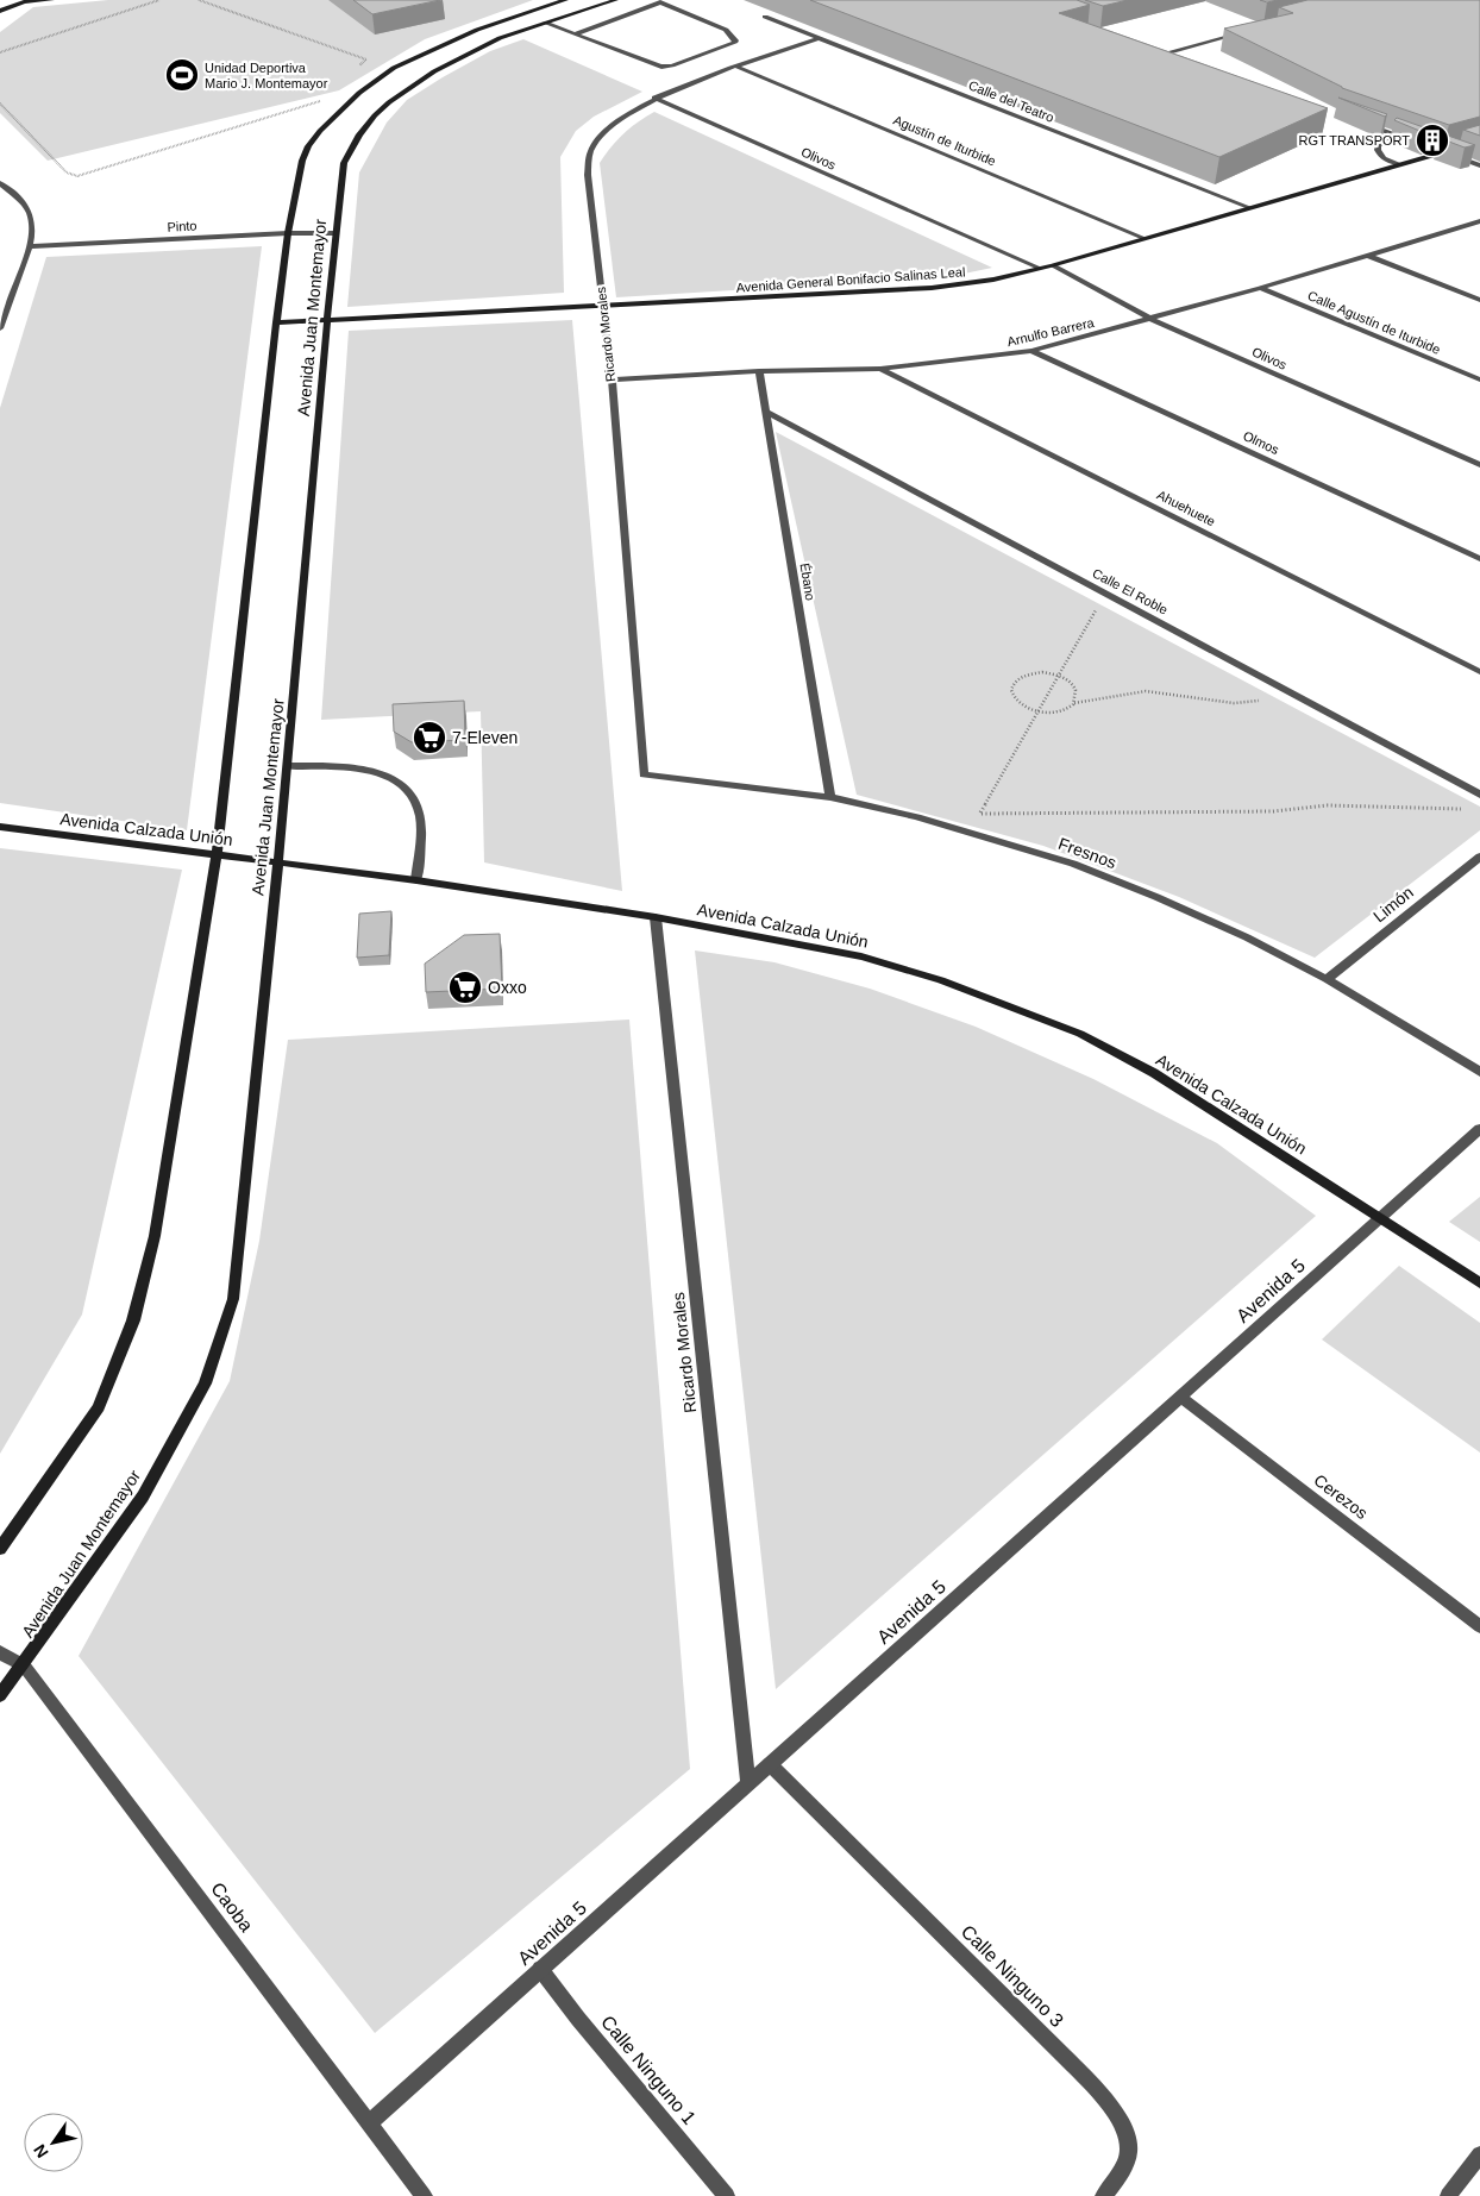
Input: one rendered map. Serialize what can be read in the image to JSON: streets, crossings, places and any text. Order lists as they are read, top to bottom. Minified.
{"streets":{"street":["Calle del Teatro","Agustín de Iturbide","Olivos","Pinto","Avenida General Bonifacio Salinas Leal","Avenida Juan Montemayor","Calle Agustín de Iturbide","Arnulfo Barrera","Ricardo Morales","Olmos","Ahuehuete","Ébano","Calle El Roble","Avenida Calzada Unión","Fresnos","Limón","Avenida 5","Cerezos","Caoba","Calle Ninguno 3","Calle Ninguno 1"]},"crossings":[["Calle del Teatro","Avenida General Bonifacio Salinas Leal"],["Calle del Teatro","Ricardo Morales"],["Agustín de Iturbide","Avenida General Bonifacio Salinas Leal"],["Agustín de Iturbide","Ricardo Morales"],["Olivos","Avenida General Bonifacio Salinas Leal"],["Olivos","Arnulfo Barrera"],["Olivos","Ricardo Morales"],["Pinto","Avenida Juan Montemayor"],["Avenida General Bonifacio Salinas Leal","Avenida Juan Montemayor"],["Avenida General Bonifacio Salinas Leal","Ricardo Morales"],["Avenida Juan Montemayor","Avenida Calzada Unión"],["Avenida Juan Montemayor","Caoba"],["Calle Agustín de Iturbide","Arnulfo Barrera"],["Arnulfo Barrera","Ricardo Morales"],["Arnulfo Barrera","Olmos"],["Arnulfo Barrera","Ahuehuete"],["Arnulfo Barrera","Ébano"],["Ricardo Morales","Avenida Calzada Unión"],["Ricardo Morales","Fresnos"],["Ricardo Morales","Avenida 5"],["Ébano","Calle El Roble"],["Ébano","Fresnos"],["Avenida Calzada Unión","Avenida 5"],["Fresnos","Limón"],["Avenida 5","Cerezos"],["Avenida 5","Caoba"],["Avenida 5","Calle Ninguno 3"],["Avenida 5","Calle Ninguno 1"]],"places":{"sports":["Unidad Deportiva Mario J. Montemayor"],"building":["RGT TRANSPORT"],"supermarket":["7-Eleven","Oxxo"]},"north":"bottom left"}
